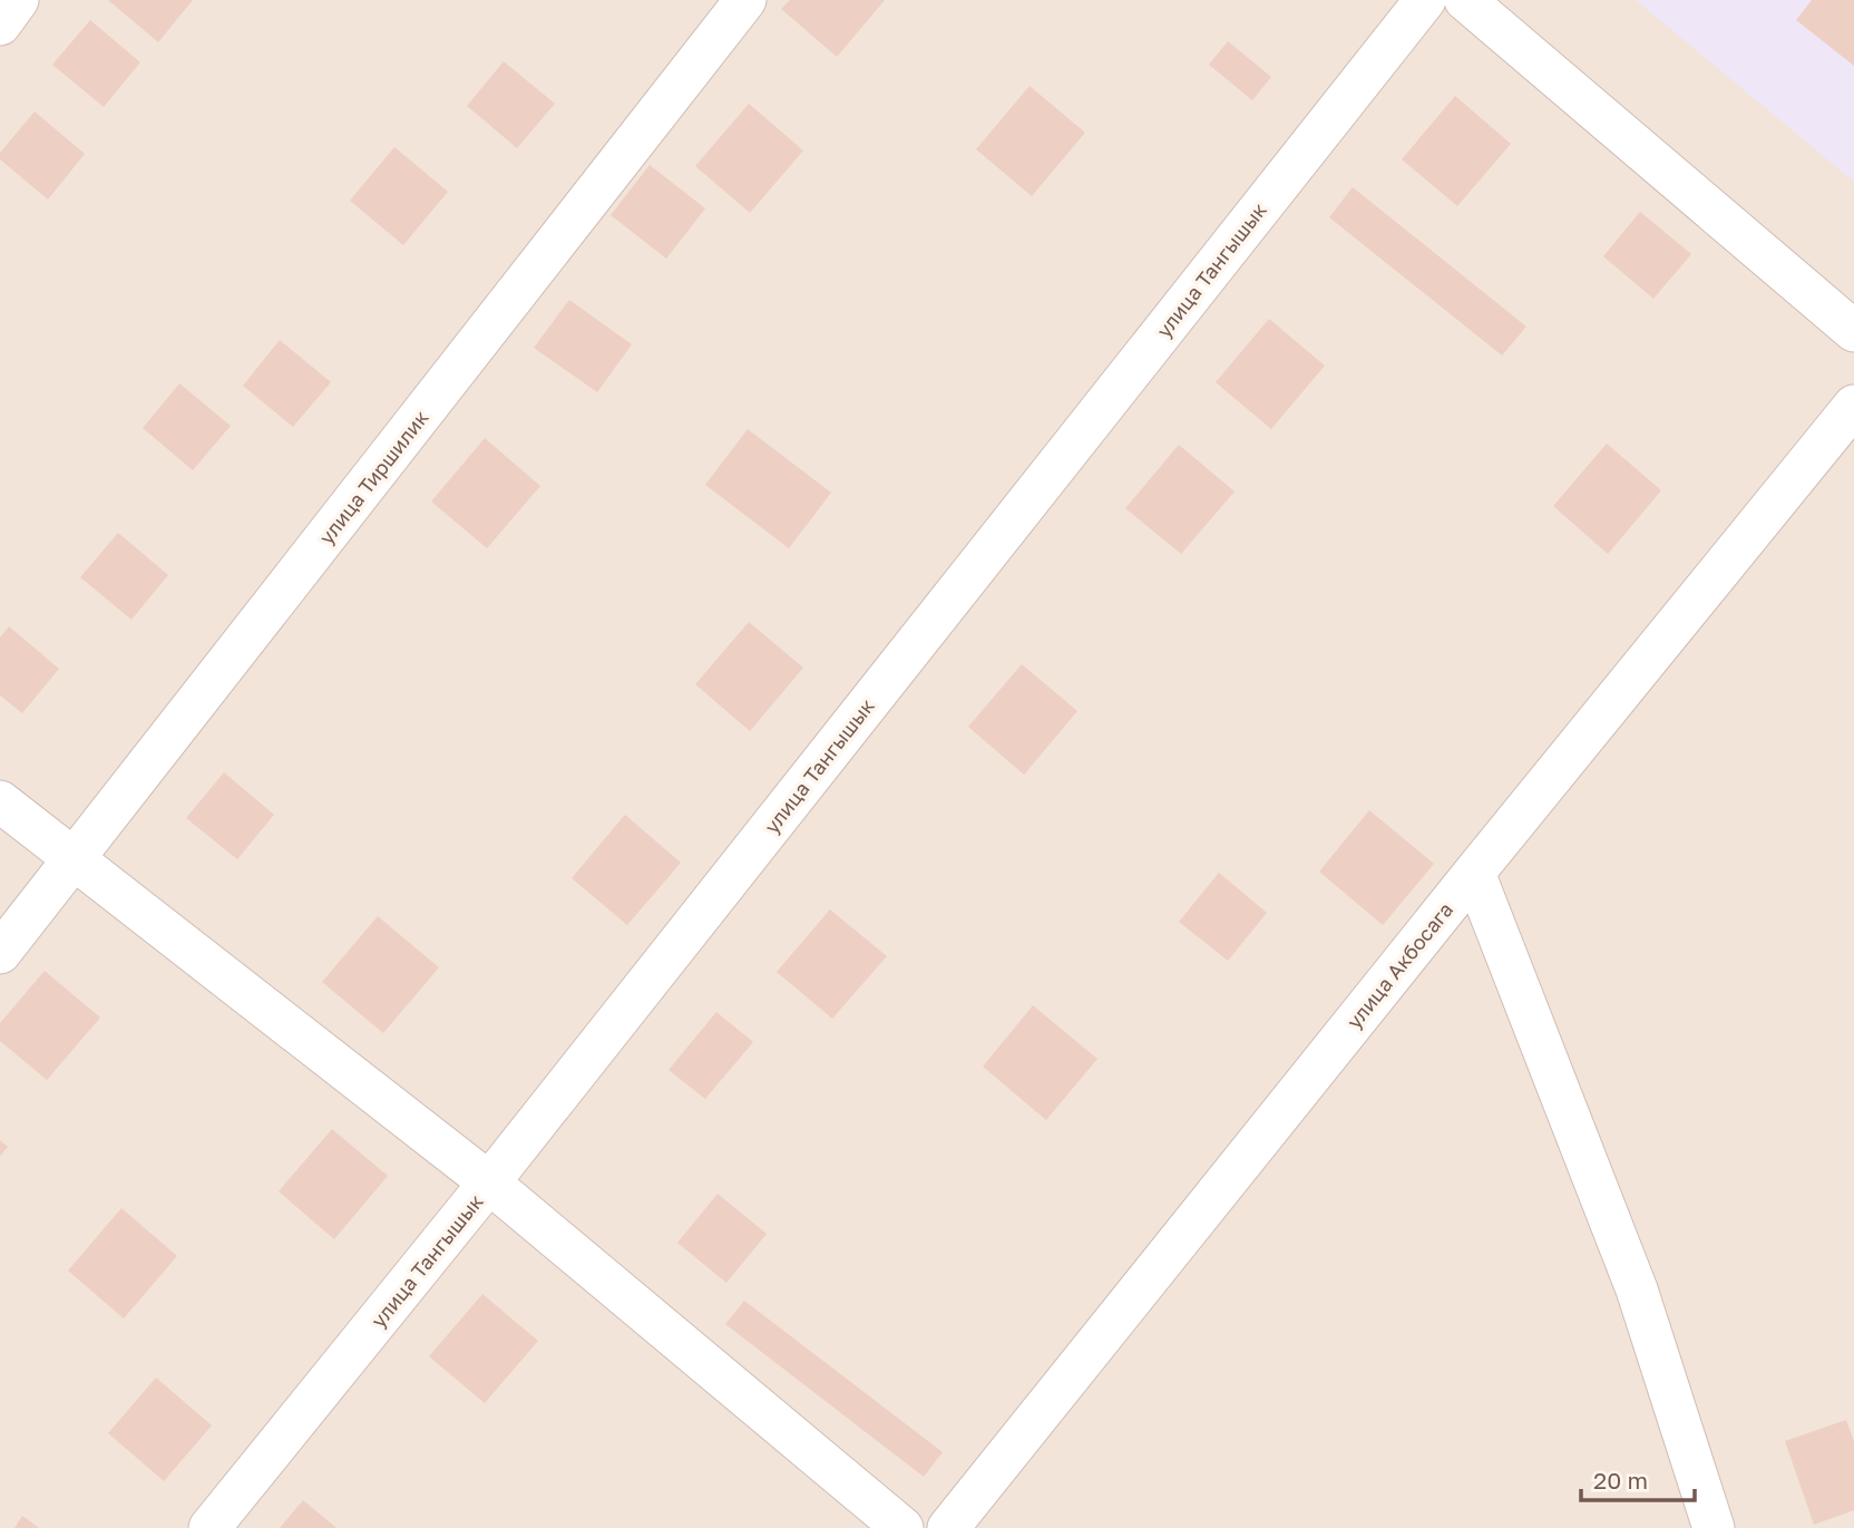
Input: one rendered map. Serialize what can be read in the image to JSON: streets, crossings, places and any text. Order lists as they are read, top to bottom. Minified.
{"streets":{"street":["улица Тангышык","улица Тиршилик","улица Акбосага"]},"scale_bar":"20 m"}
